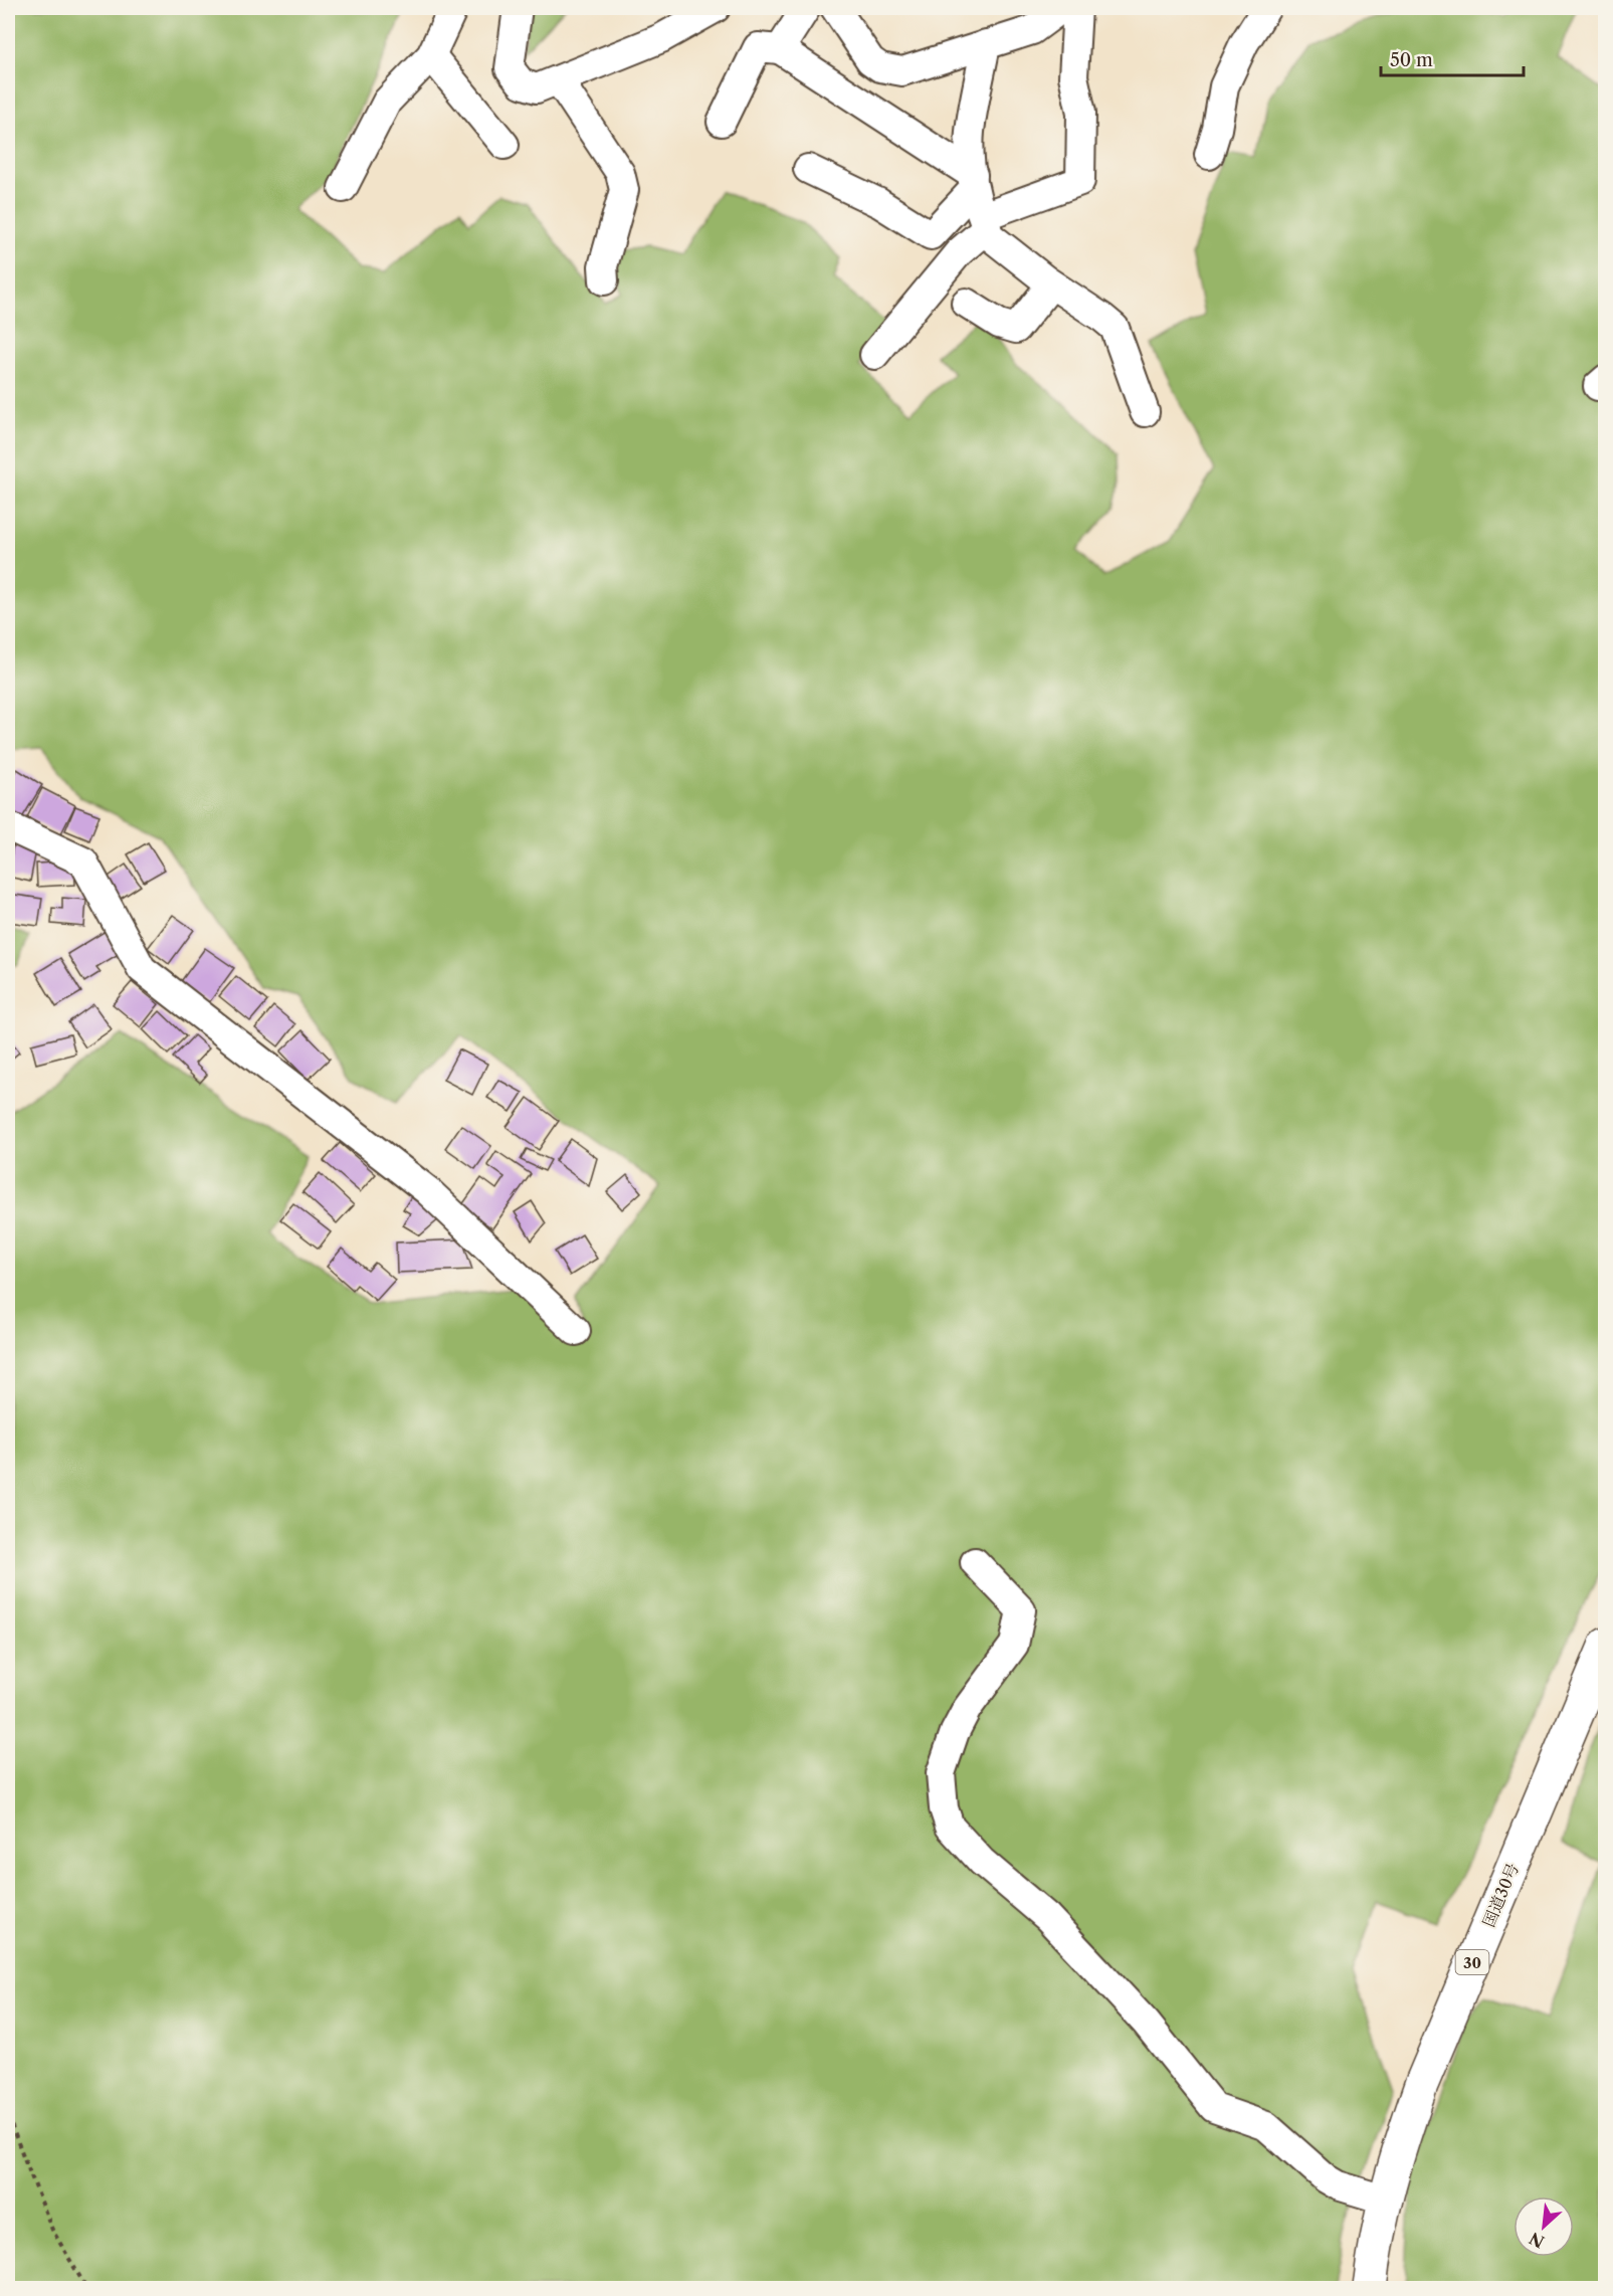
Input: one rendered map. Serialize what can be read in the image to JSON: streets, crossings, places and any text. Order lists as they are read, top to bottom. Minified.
{"streets":{"highway":["国道30号","30"]},"scale_bar":"50 m","north":"bottom left"}
